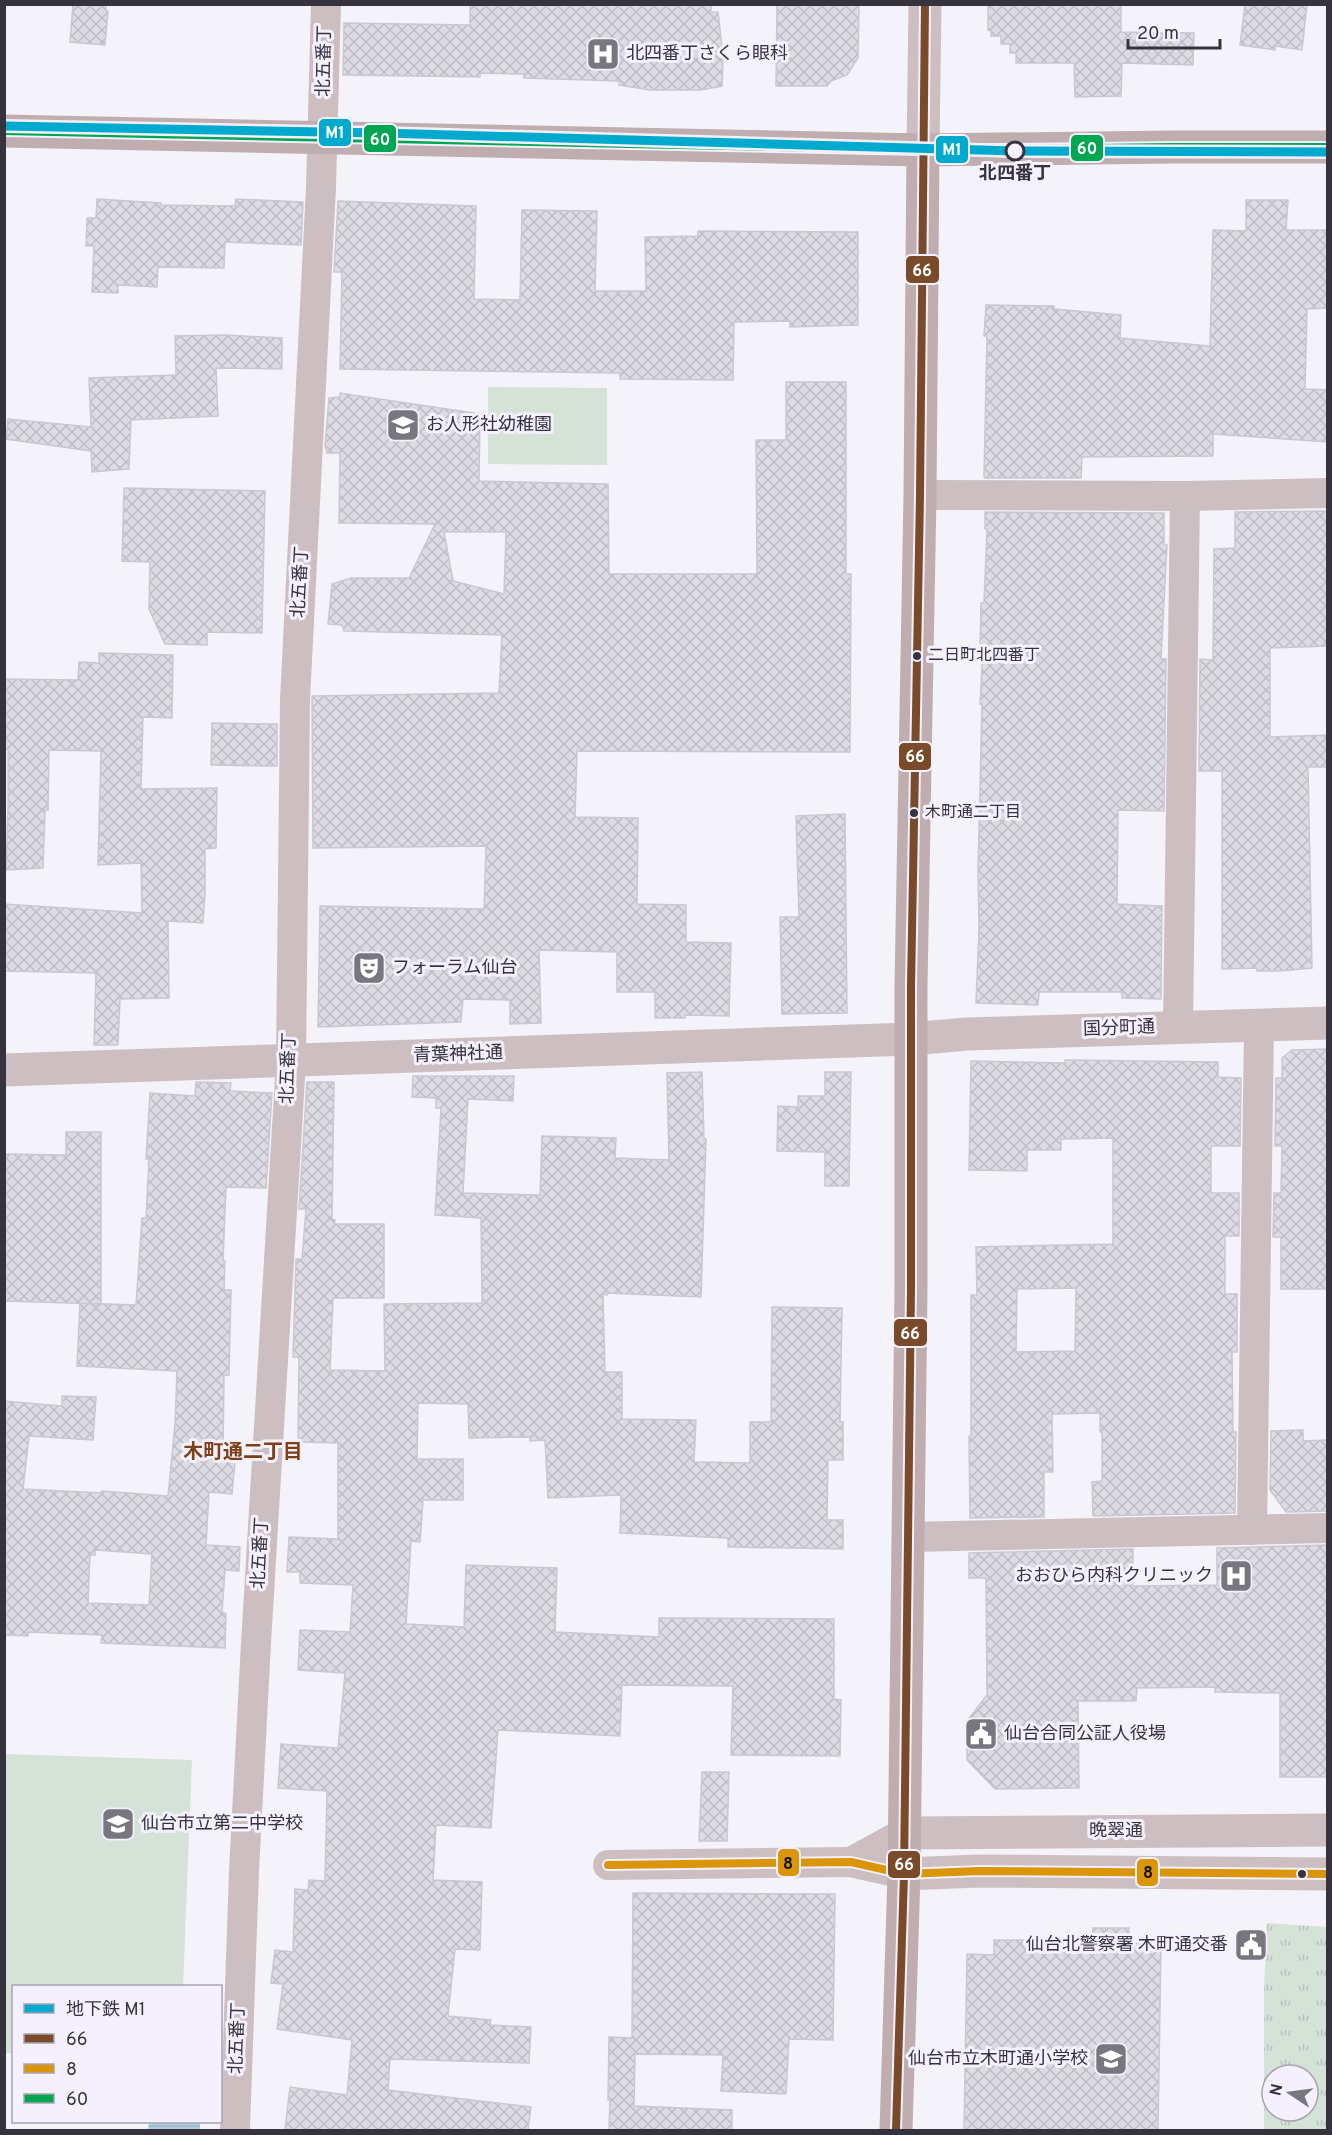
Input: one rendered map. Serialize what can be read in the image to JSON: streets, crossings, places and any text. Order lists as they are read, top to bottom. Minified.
{"streets":{"street":["北五番丁","国分町通","青葉神社通","晩翠通"]},"crossings":[["北五番丁","青葉神社通"],["国分町通","青葉神社通"]],"districts":["木町通二丁目"],"places":{"hospital":["北四番丁さくら眼科","おおひら内科クリニック"],"other":["北四番丁","二日町北四番丁","木町通二丁目"],"school or university":["お人形社幼稚園","仙台市立第二中学校","仙台市立木町通小学校"],"theatre":["フォーラム仙台"],"public building":["仙台合同公証人役場","仙台北警察署 木町通交番"]},"lines":["transit line 66","metro line M1","transit line 60","transit line 8"],"legend":["地下鉄 M1","66","8","60"],"scale_bar":"20 m","north":"left"}
